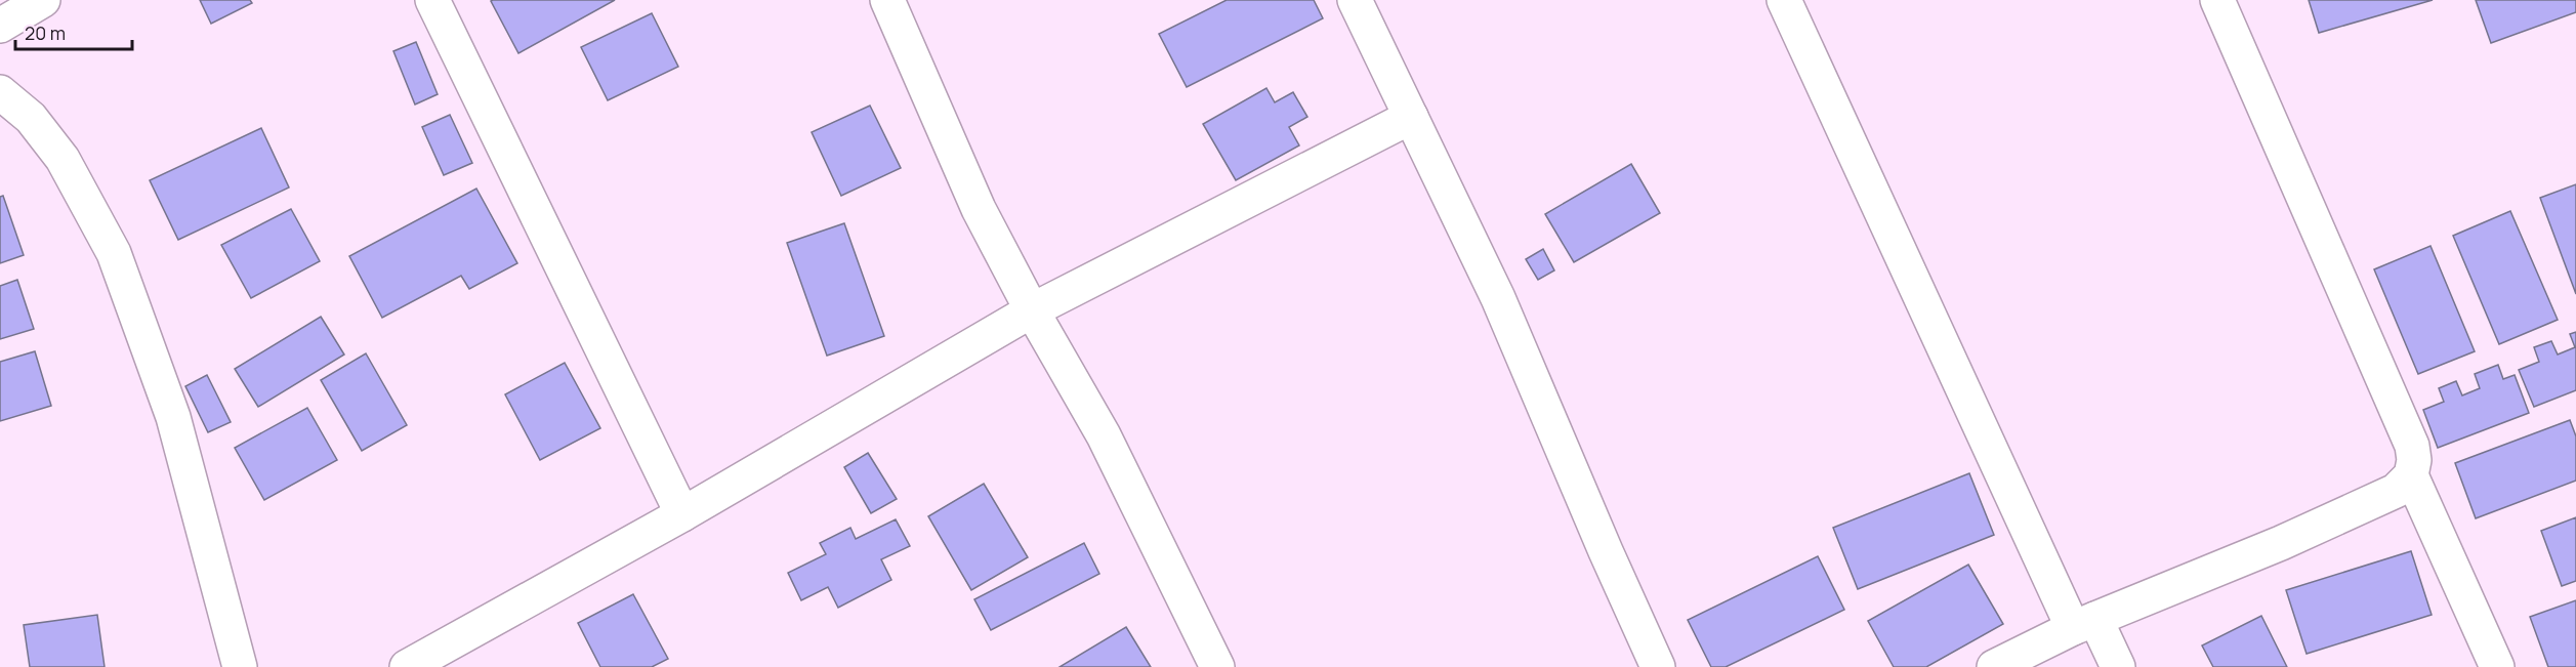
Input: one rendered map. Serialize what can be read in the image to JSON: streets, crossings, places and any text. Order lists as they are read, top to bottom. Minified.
{"scale_bar":"20 m"}
